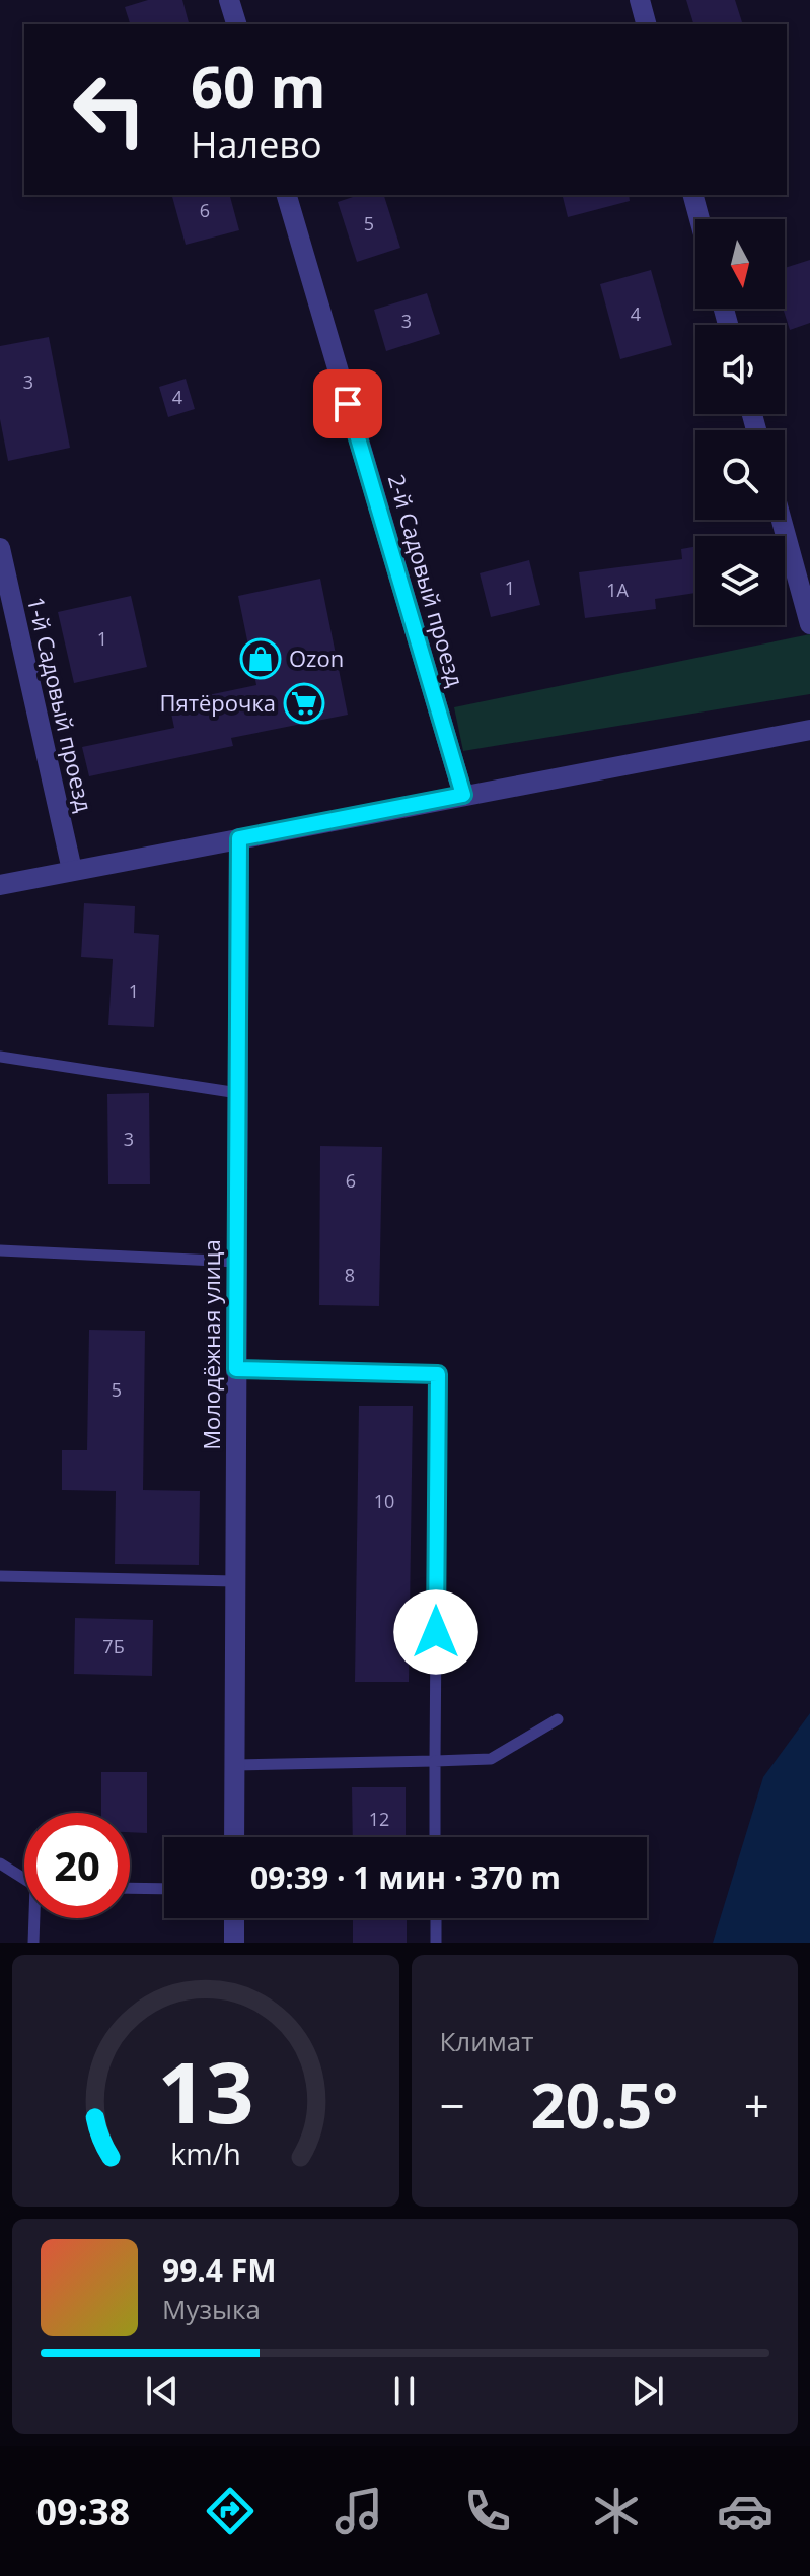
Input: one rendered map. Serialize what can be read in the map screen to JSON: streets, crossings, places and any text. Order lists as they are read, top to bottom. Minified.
{"streets":{"street":["2-й Садовый проезд","1-й Садовый проезд","Молодёжная улица"]},"places":{"shop":["Ozon"],"supermarket":["Пятёрочка"]},"house_numbers":["6","5","4","3","3","4","1","1А","1","1","3","6","8","5","10","7Б","12"],"north":"bottom","page":{"turn":["60 m","Налево"],"limit":"20","trip":"09:39 · 1 мин · 370 m","tile":"Климат","heat":["−","20.5°","+"],"song":["99.4 FM","Музыка"],"tabs":"09:38","gauge":["13","km/h"]}}
